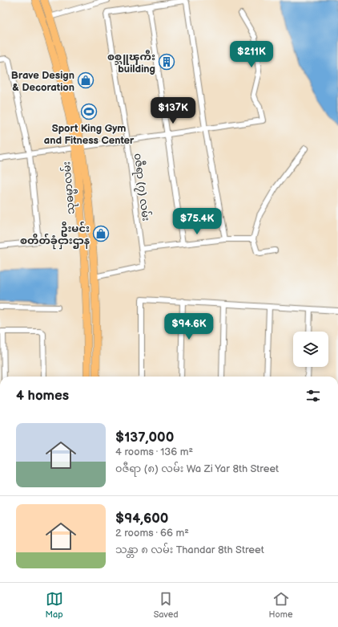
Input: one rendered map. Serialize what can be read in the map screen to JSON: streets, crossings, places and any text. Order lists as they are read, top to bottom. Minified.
{"streets":{"main road":["သုဓမ္မာလမ်း"],"street":["၀ဇီရာ (၇) လမ်း"]},"crossings":[["၀ဇီရာ (၇) လမ်း","သုဓမ္မာလမ်း"]],"places":{"building":["စစ္သူၾကီး building"],"shop":["Brave Design & Decoration","ဦးမင်း စတိတ်ခုံငှားဌာန"],"sports":["Sport King Gym and Fitness Center"]},"page":{"price":["$211K","$137K","$75.4K","$94.6K"],"heading":"4 homes","list":[{"name":"$137,000","note":"4 rooms · 136 m² · ၀ဇီရာ (၈) လမ်း Wa Zi Yar 8th Street"},{"name":"$94,600","note":"2 rooms · 66 m² · သန္တာ ၈ လမ်း Thandar 8th Street"}],"tabs":["Map","Saved","Home"]}}
